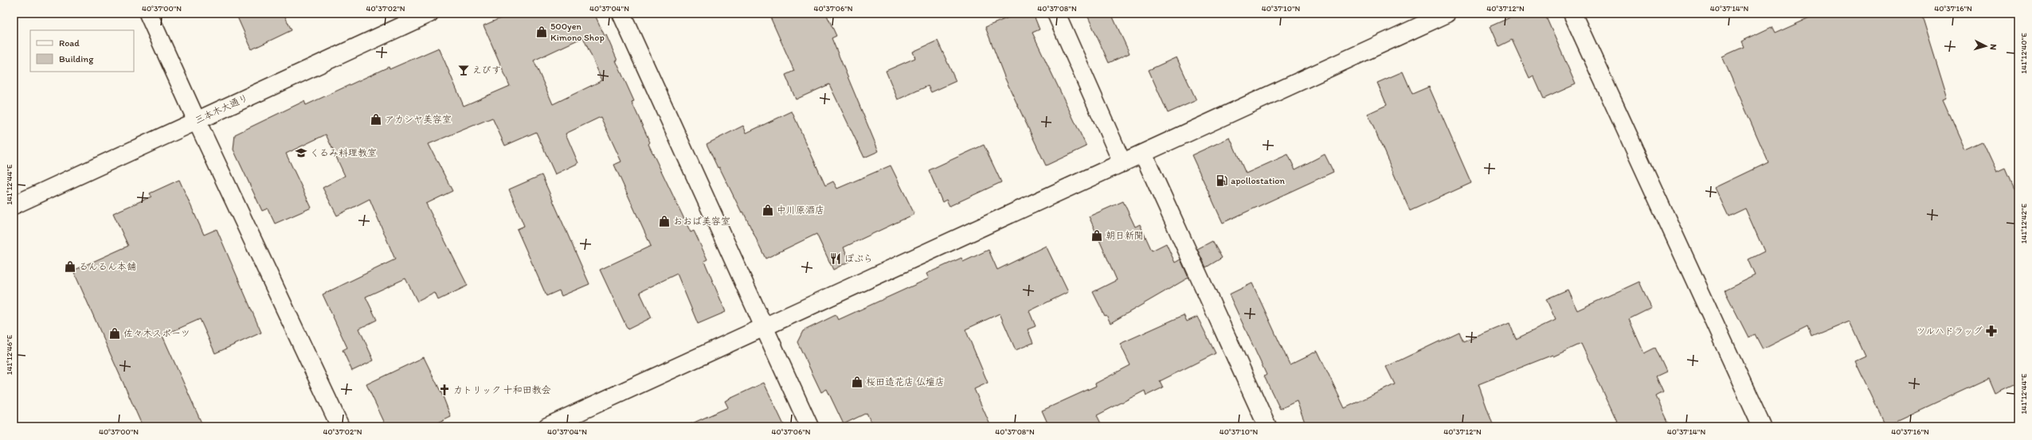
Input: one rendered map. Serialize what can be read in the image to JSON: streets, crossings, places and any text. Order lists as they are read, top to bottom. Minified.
{"streets":{"main road":["三本木大通り"]},"places":{"shop":["500yen Kimono Shop","アカシヤ美容室","中川原酒店","おおば美容室","朝日新聞","るんるん本舗","佐々木スポーツ","桜田造花店 仏壇店"],"bar":["えびす"],"school or university":["くるみ料理教室"],"fuel station":["apollostation"],"restaurant":["ぽぷら"],"pharmacy":["ツルハドラッグ"],"church":["カトリック 十和田教会"]},"legend":["Road","Building"],"north":"right","coordinates":["40°37'00\"N","40°37'02\"N","40°37'04\"N","40°37'06\"N","40°37'08\"N","40°37'10\"N","40°37'12\"N","40°37'14\"N","40°37'16\"N","141°12'40\"E","141°12'44\"E","141°12'42\"E","141°12'46\"E"]}
